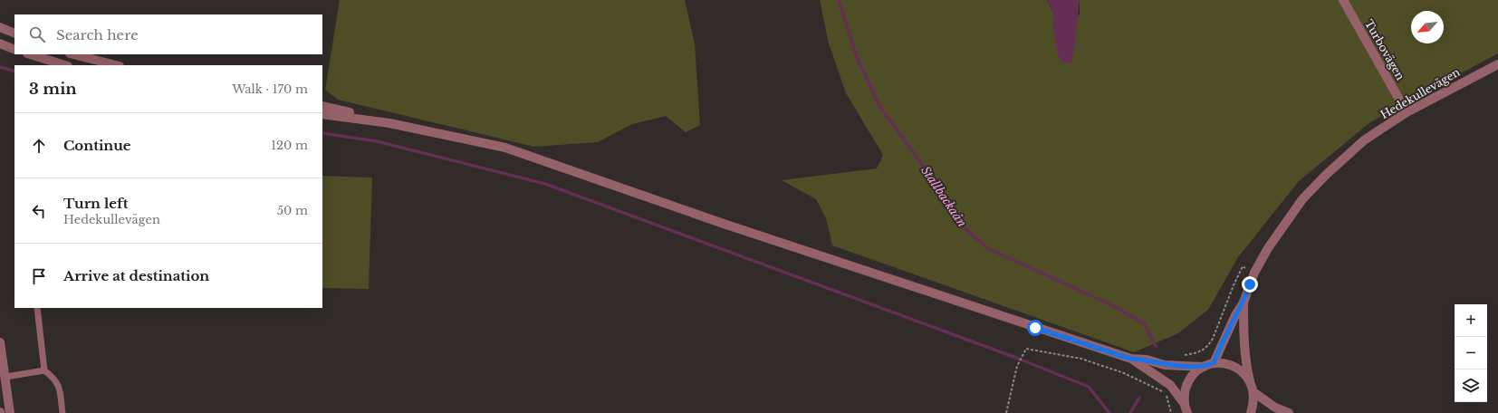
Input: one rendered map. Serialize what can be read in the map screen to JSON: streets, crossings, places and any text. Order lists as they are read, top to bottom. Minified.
{"streets":{"street":["Turbovägen","Hedekullevägen"]},"crossings":[["Turbovägen","Hedekullevägen"]],"water":["Stallbackaån"],"north":"bottom left","page":{"search":"Search here","heading":["3 min","Walk · 170 m"],"list":[["Continue","120 m"],["Turn left","Hedekullevägen","50 m"],"Arrive at destination"],"map_buttons":["+","−"]}}
